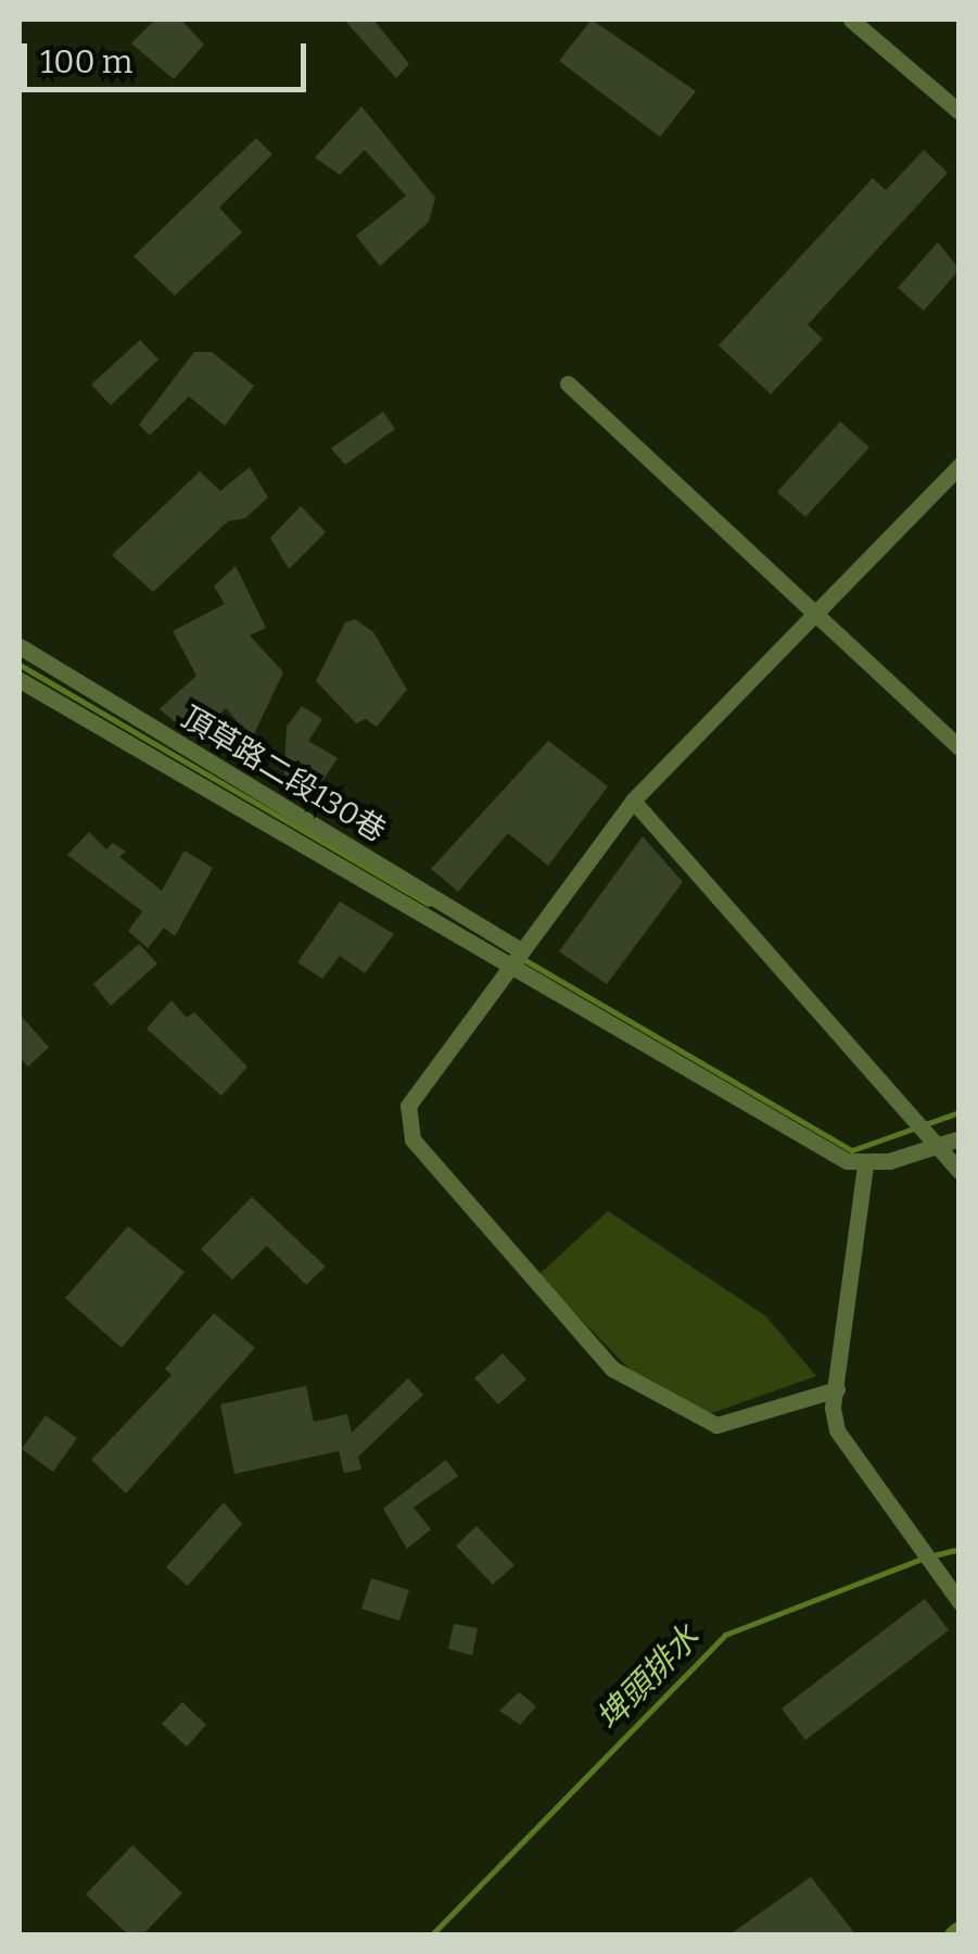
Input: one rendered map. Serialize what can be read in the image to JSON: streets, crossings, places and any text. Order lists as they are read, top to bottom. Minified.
{"streets":{"street":["頂草路二段130巷"]},"water":["埤頭排水"],"scale_bar":"100 m"}
